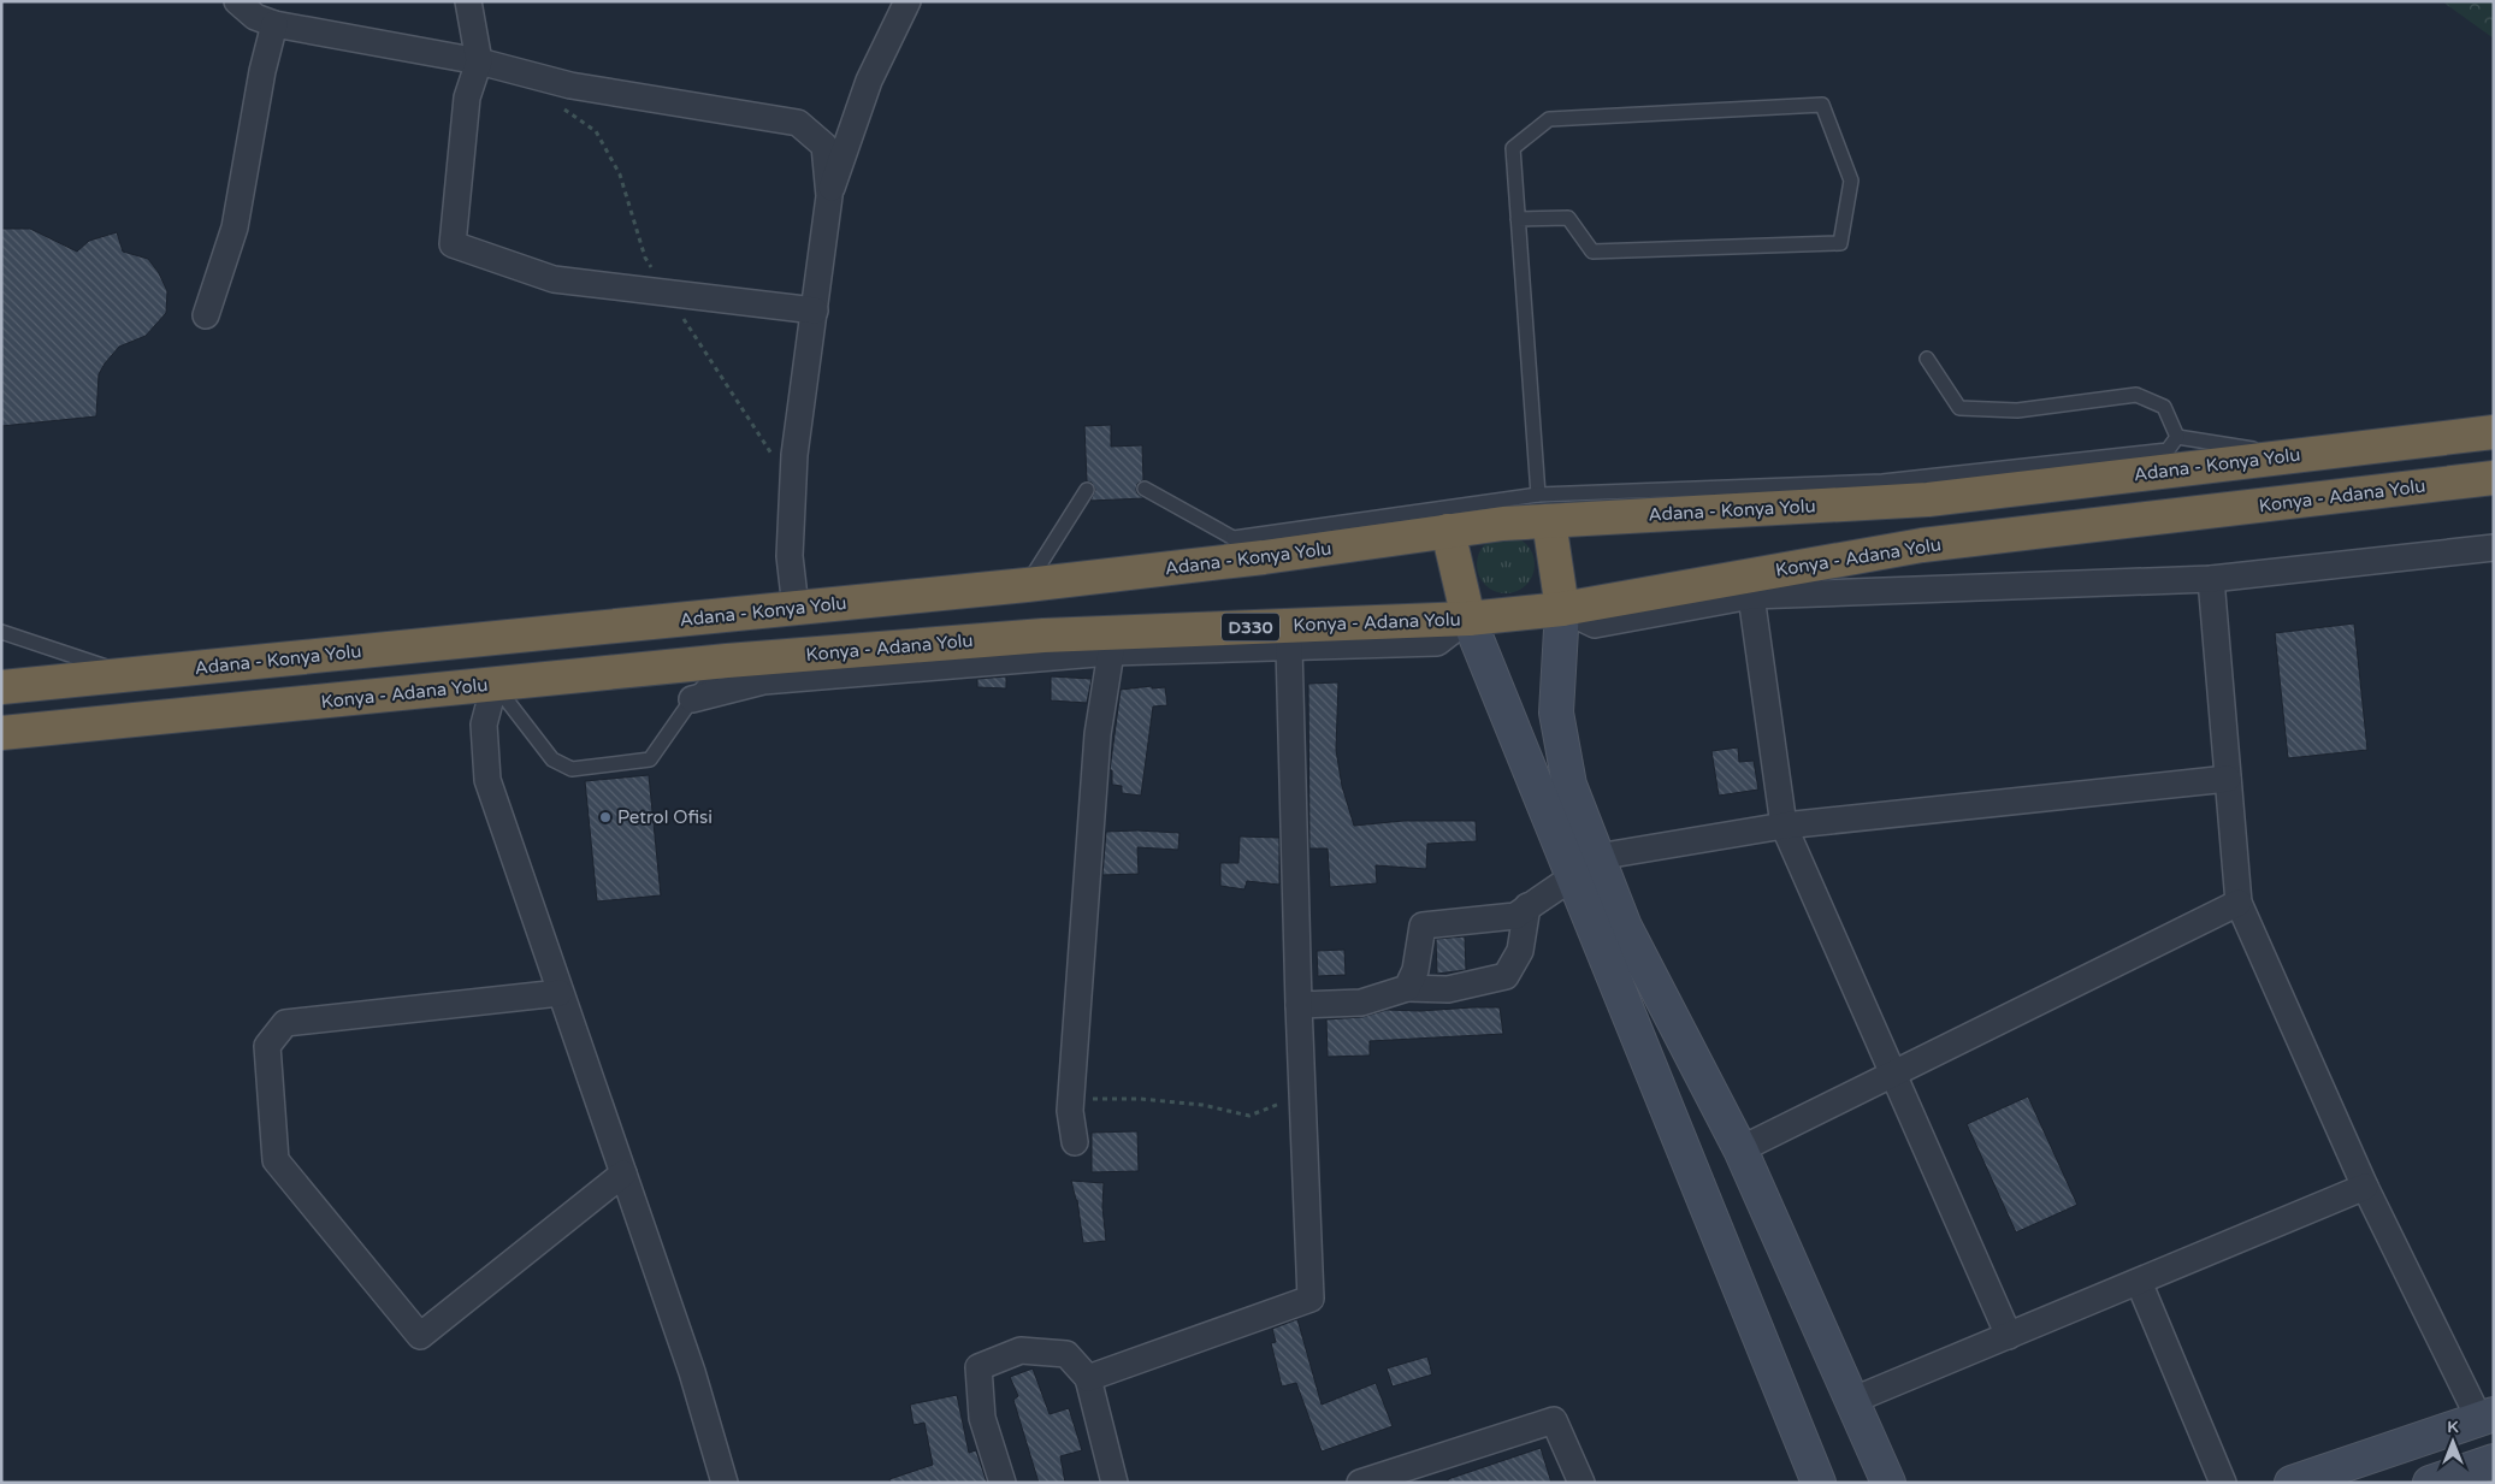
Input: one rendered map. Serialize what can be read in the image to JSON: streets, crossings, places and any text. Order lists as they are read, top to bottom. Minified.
{"streets":{"highway":["Adana - Konya Yolu","Konya - Adana Yolu","D330"]},"places":["Petrol Ofisi"],"north":"top"}
